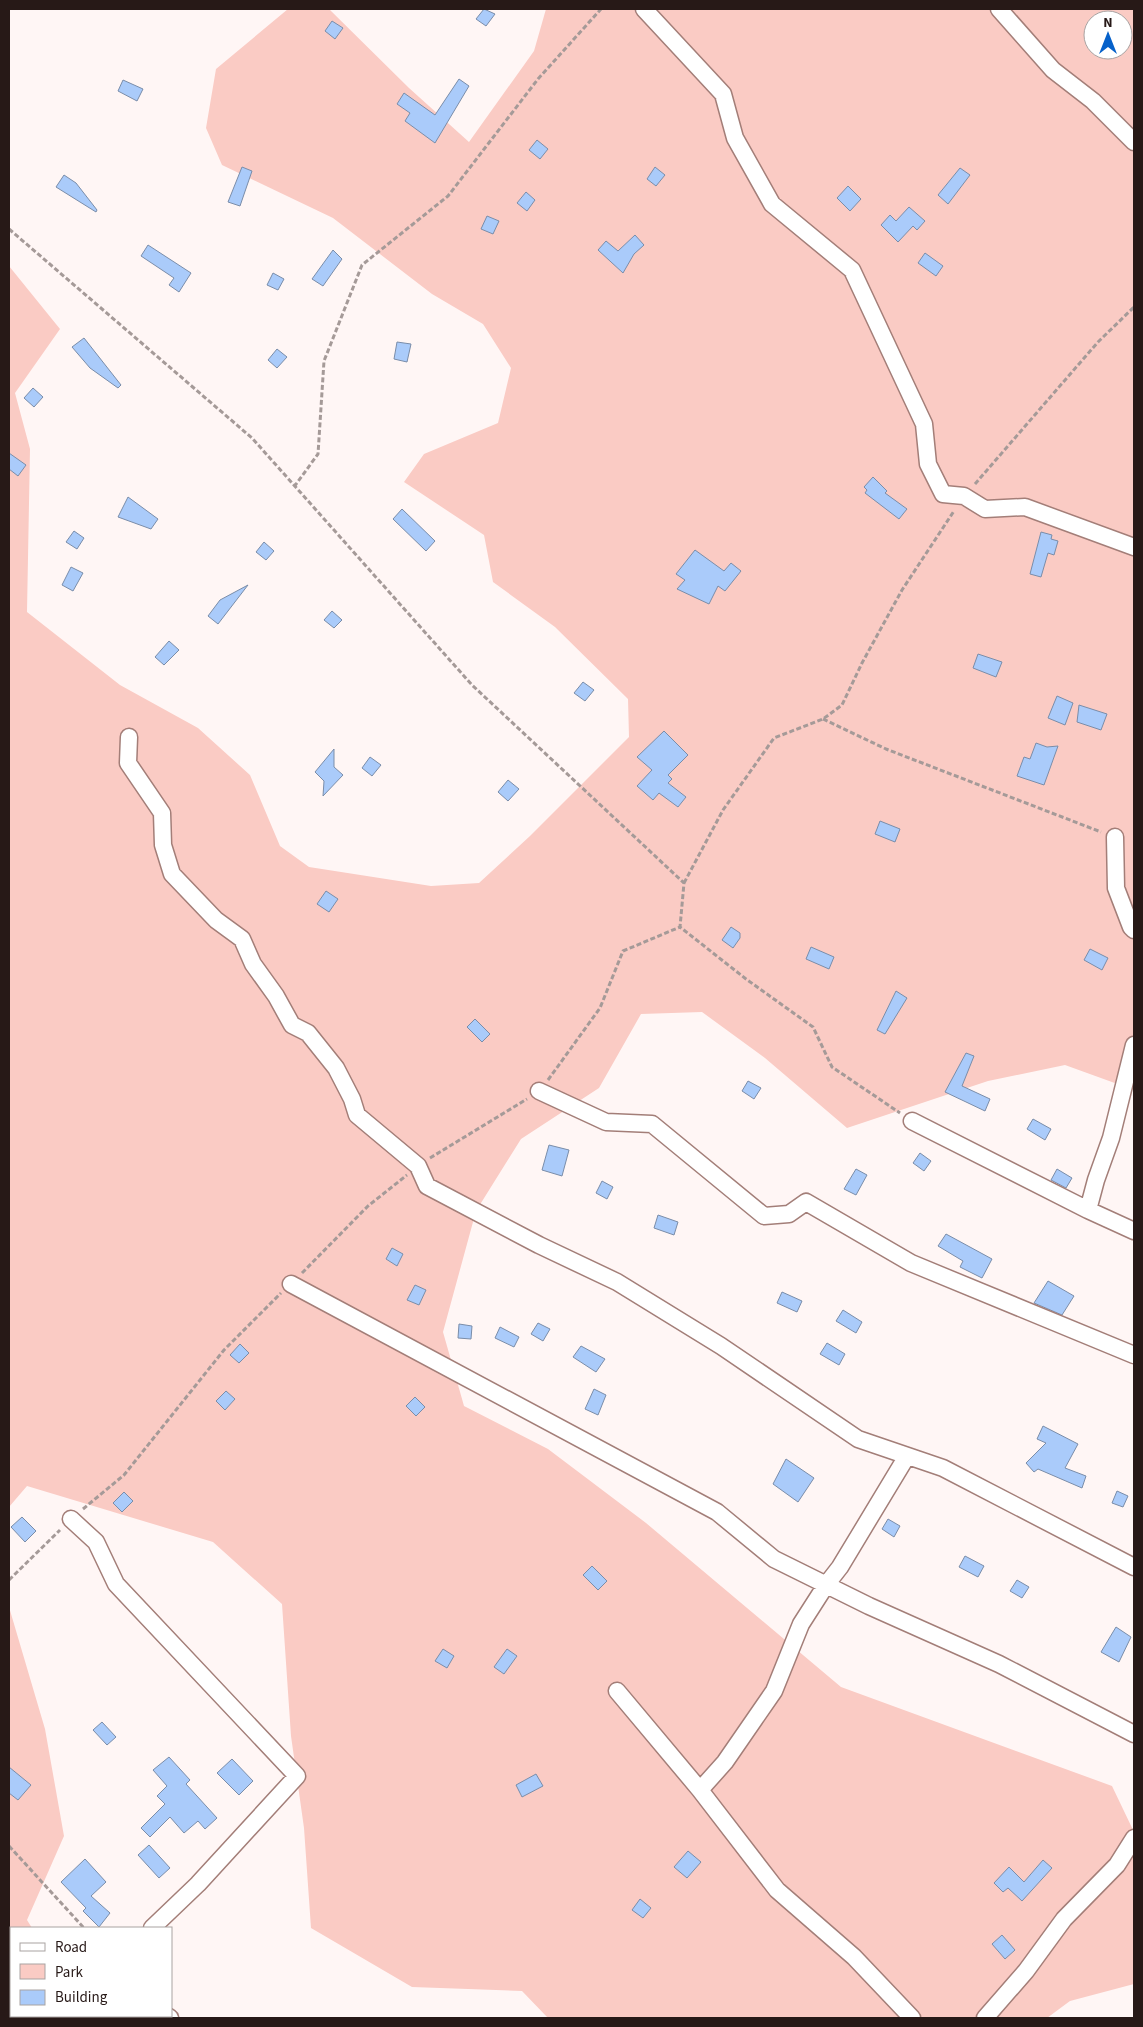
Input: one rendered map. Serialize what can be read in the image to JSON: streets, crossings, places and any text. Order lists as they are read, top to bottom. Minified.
{"legend":["Road","Park","Building"],"north":"top"}
